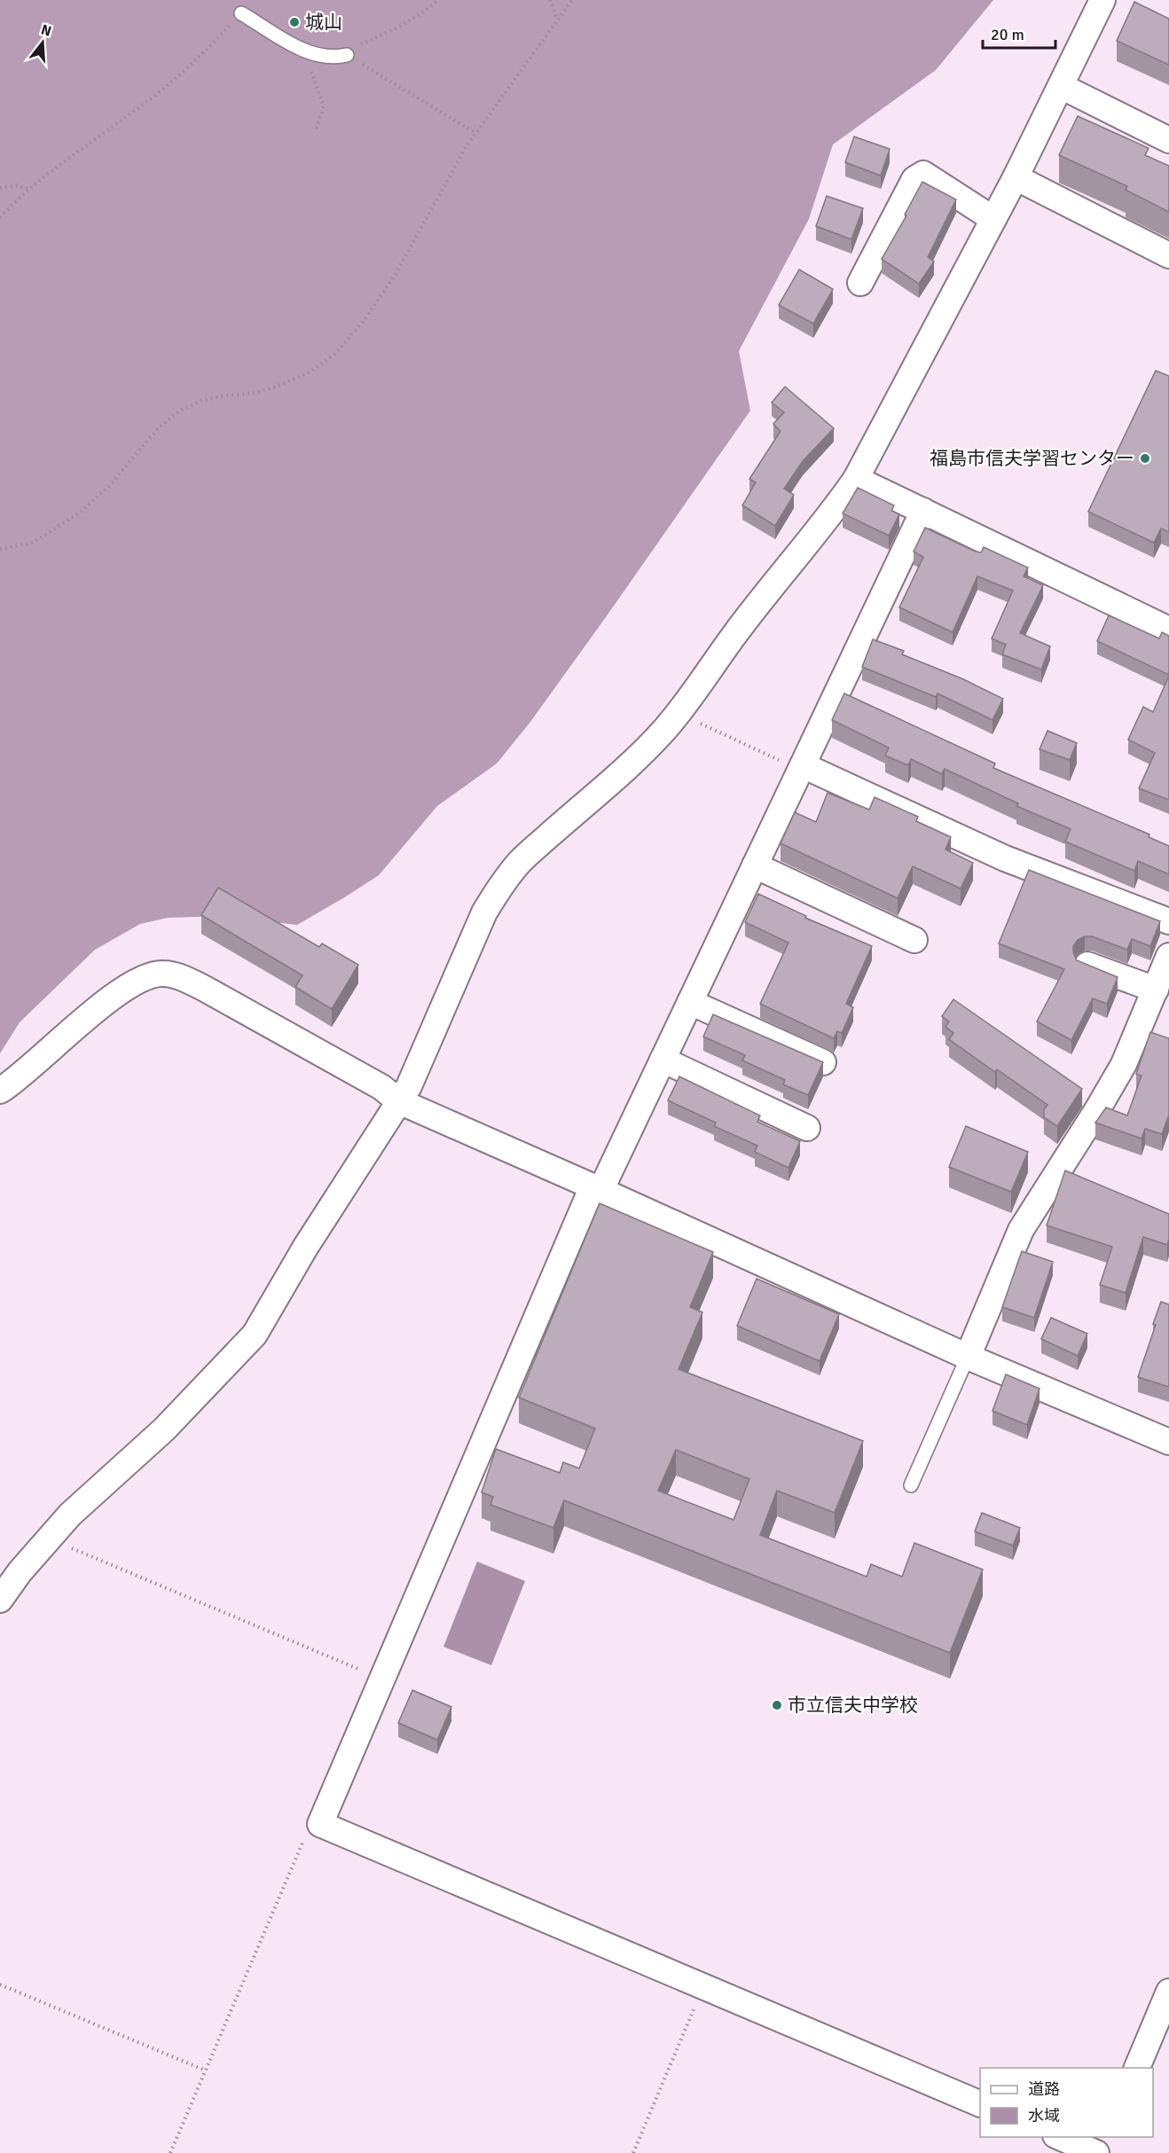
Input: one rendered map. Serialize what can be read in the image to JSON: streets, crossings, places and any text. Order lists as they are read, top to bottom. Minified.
{"places":["城山","福島市信夫学習センター","市立信夫中学校"],"legend":["道路","水域"],"scale_bar":"20 m","north":"top"}
